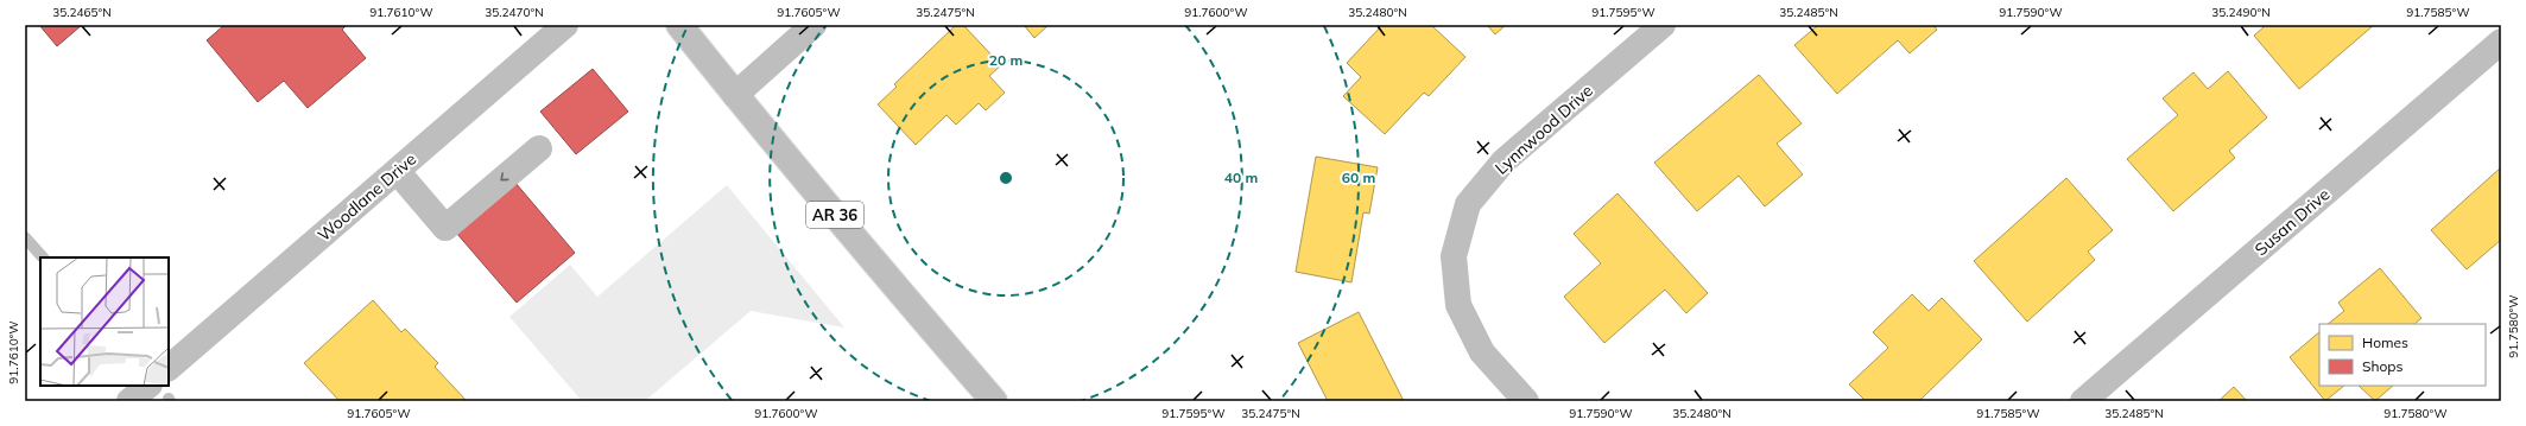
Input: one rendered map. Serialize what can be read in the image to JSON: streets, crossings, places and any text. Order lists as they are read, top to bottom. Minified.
{"streets":{"street":["Lynnwood Drive","Woodlane Drive","AR 36","Susan Drive"]},"legend":["Homes","Shops"],"coordinates":["35.2465°N","91.7610°W","35.2470°N","91.7605°W","35.2475°N","91.7600°W","35.2480°N","91.7595°W","35.2485°N","91.7590°W","35.2490°N","91.7585°W","91.7580°W"],"rings":["20 m","40 m","60 m"]}
